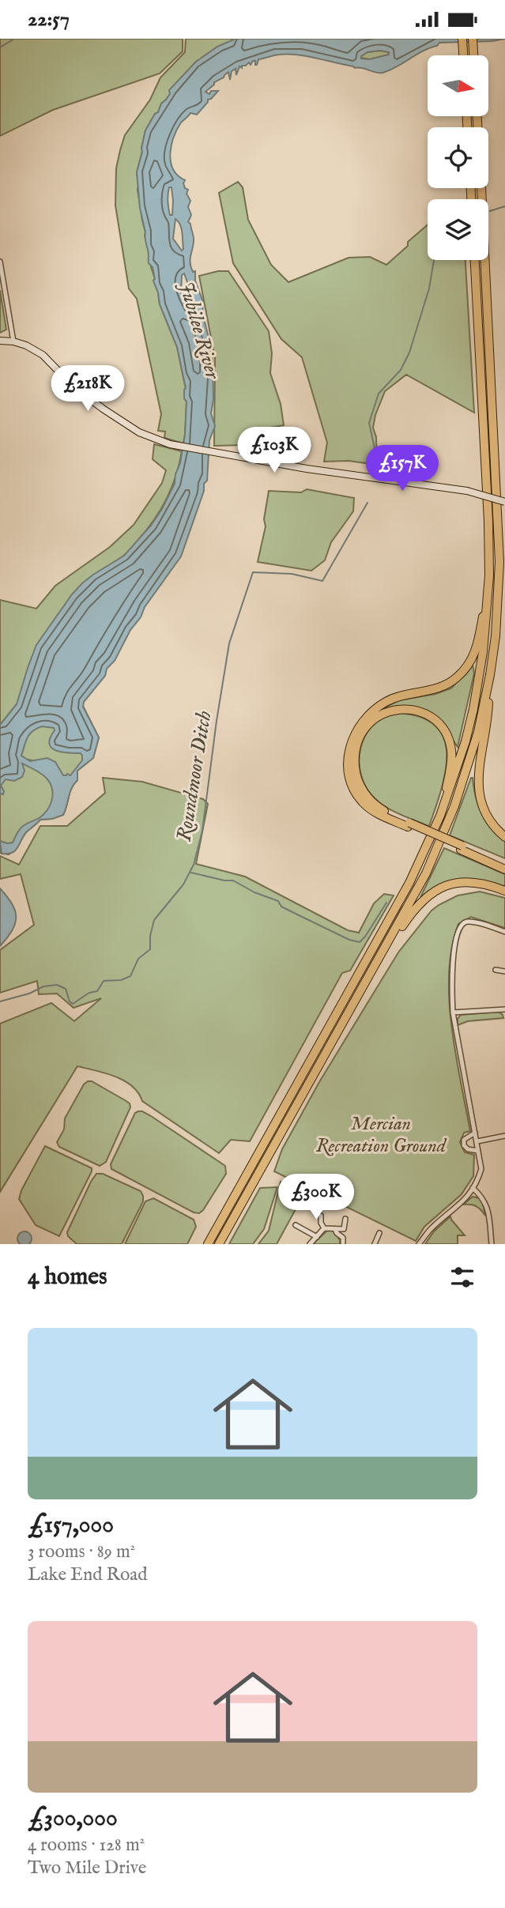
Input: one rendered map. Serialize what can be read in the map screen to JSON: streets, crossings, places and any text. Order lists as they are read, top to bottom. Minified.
{"water":["Jubilee River","Roundmoor Ditch"],"parks":["Mercian Recreation Ground"],"north":"right","page":{"status":"22:57","price":["£218K","£103K","£157K","£300K"],"heading":"4 homes","list":[{"name":"£157,000","note":"3 rooms · 89 m² · Lake End Road"},{"name":"£300,000","note":"4 rooms · 128 m² · Two Mile Drive"}]}}
